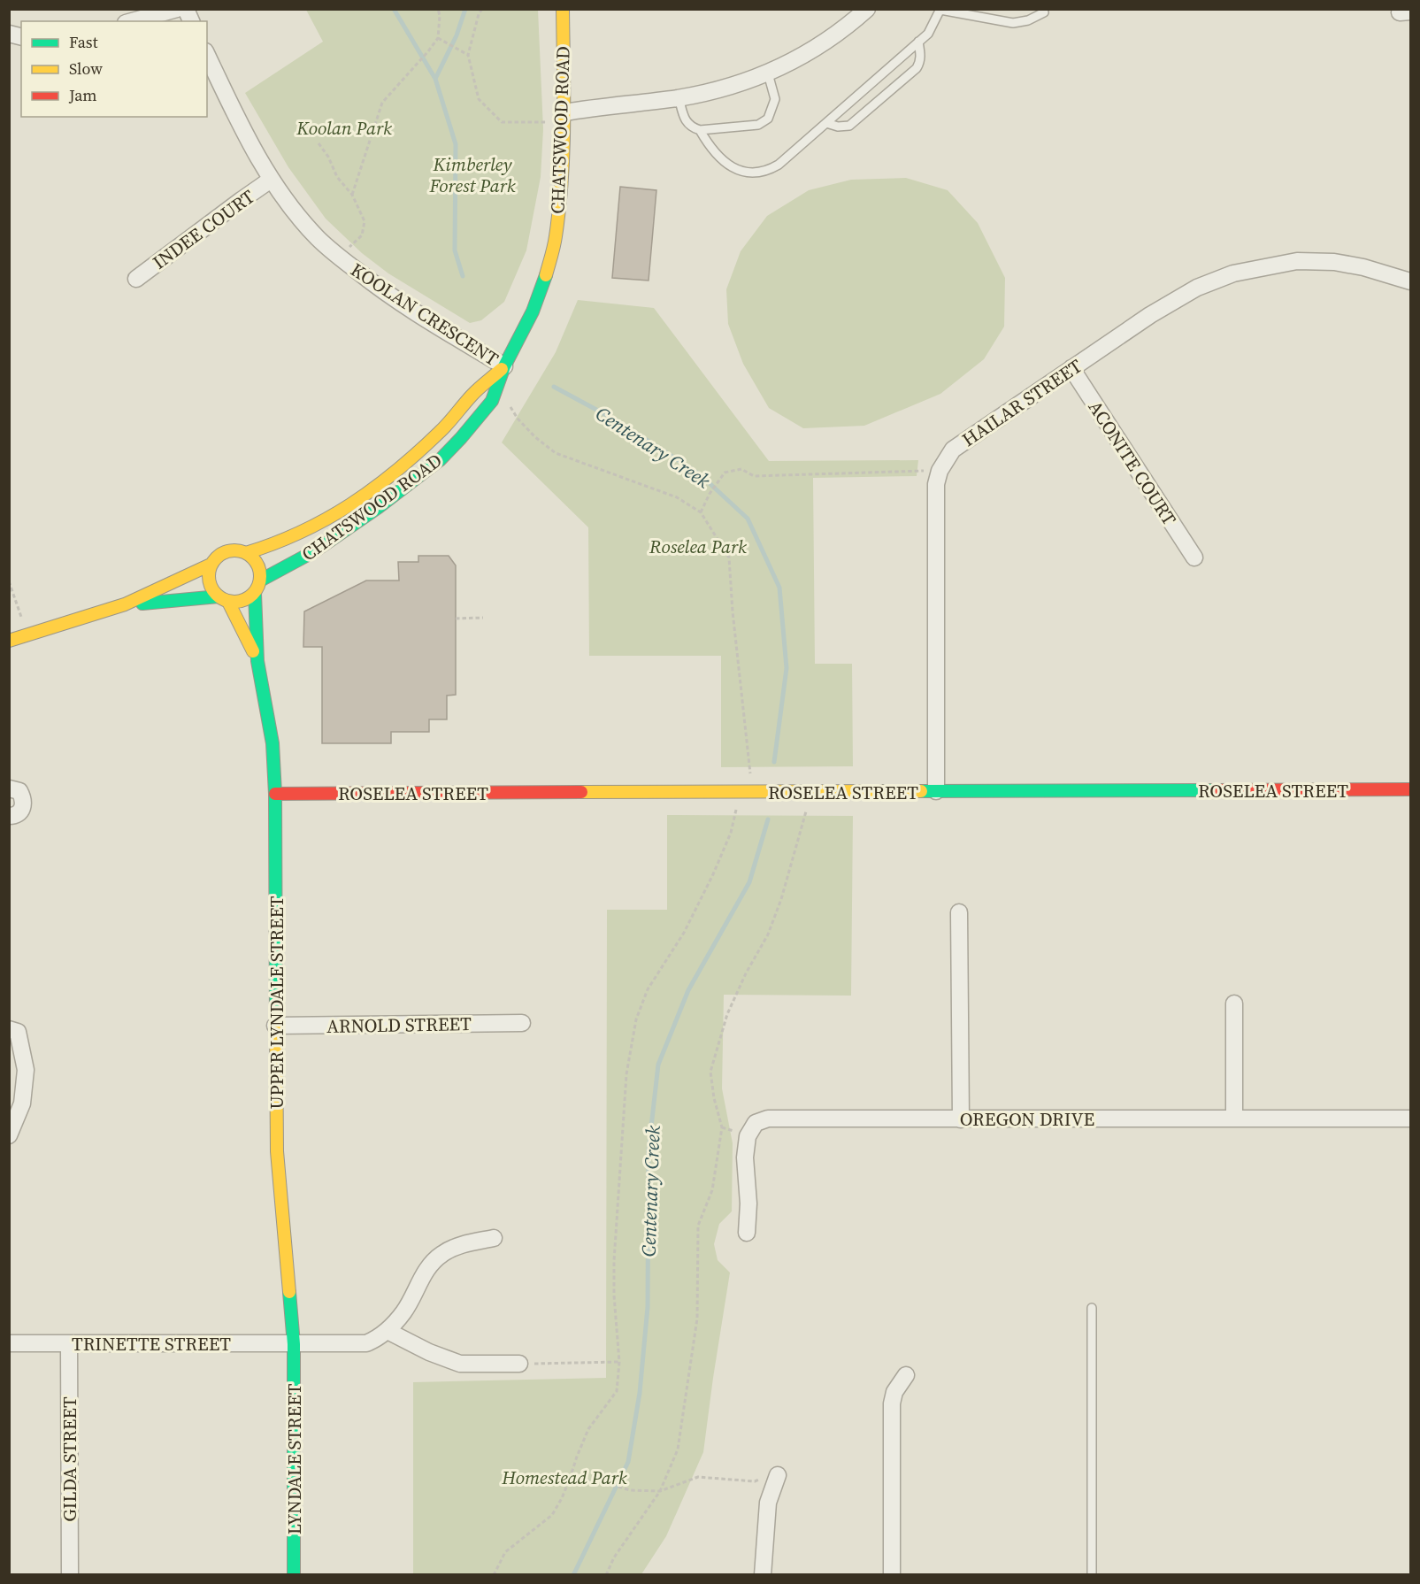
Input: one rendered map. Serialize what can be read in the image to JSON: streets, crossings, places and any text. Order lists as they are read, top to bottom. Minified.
{"streets":{"street":["CHATSWOOD ROAD","INDEE COURT","KOOLAN CRESCENT","HAILAR STREET","ACONITE COURT","ROSELEA STREET","UPPER LYNDALE STREET","ARNOLD STREET","OREGON DRIVE","TRINETTE STREET","GILDA STREET","LYNDALE STREET"]},"crossings":[["CHATSWOOD ROAD","KOOLAN CRESCENT"],["CHATSWOOD ROAD","UPPER LYNDALE STREET"],["INDEE COURT","KOOLAN CRESCENT"],["HAILAR STREET","ACONITE COURT"],["HAILAR STREET","ROSELEA STREET"],["ROSELEA STREET","UPPER LYNDALE STREET"],["UPPER LYNDALE STREET","ARNOLD STREET"],["UPPER LYNDALE STREET","TRINETTE STREET"],["UPPER LYNDALE STREET","LYNDALE STREET"],["TRINETTE STREET","GILDA STREET"],["TRINETTE STREET","LYNDALE STREET"]],"water":["Centenary Creek"],"parks":["Koolan Park","Kimberley Forest Park","Roselea Park","Homestead Park"],"legend":["Fast","Slow","Jam"]}
